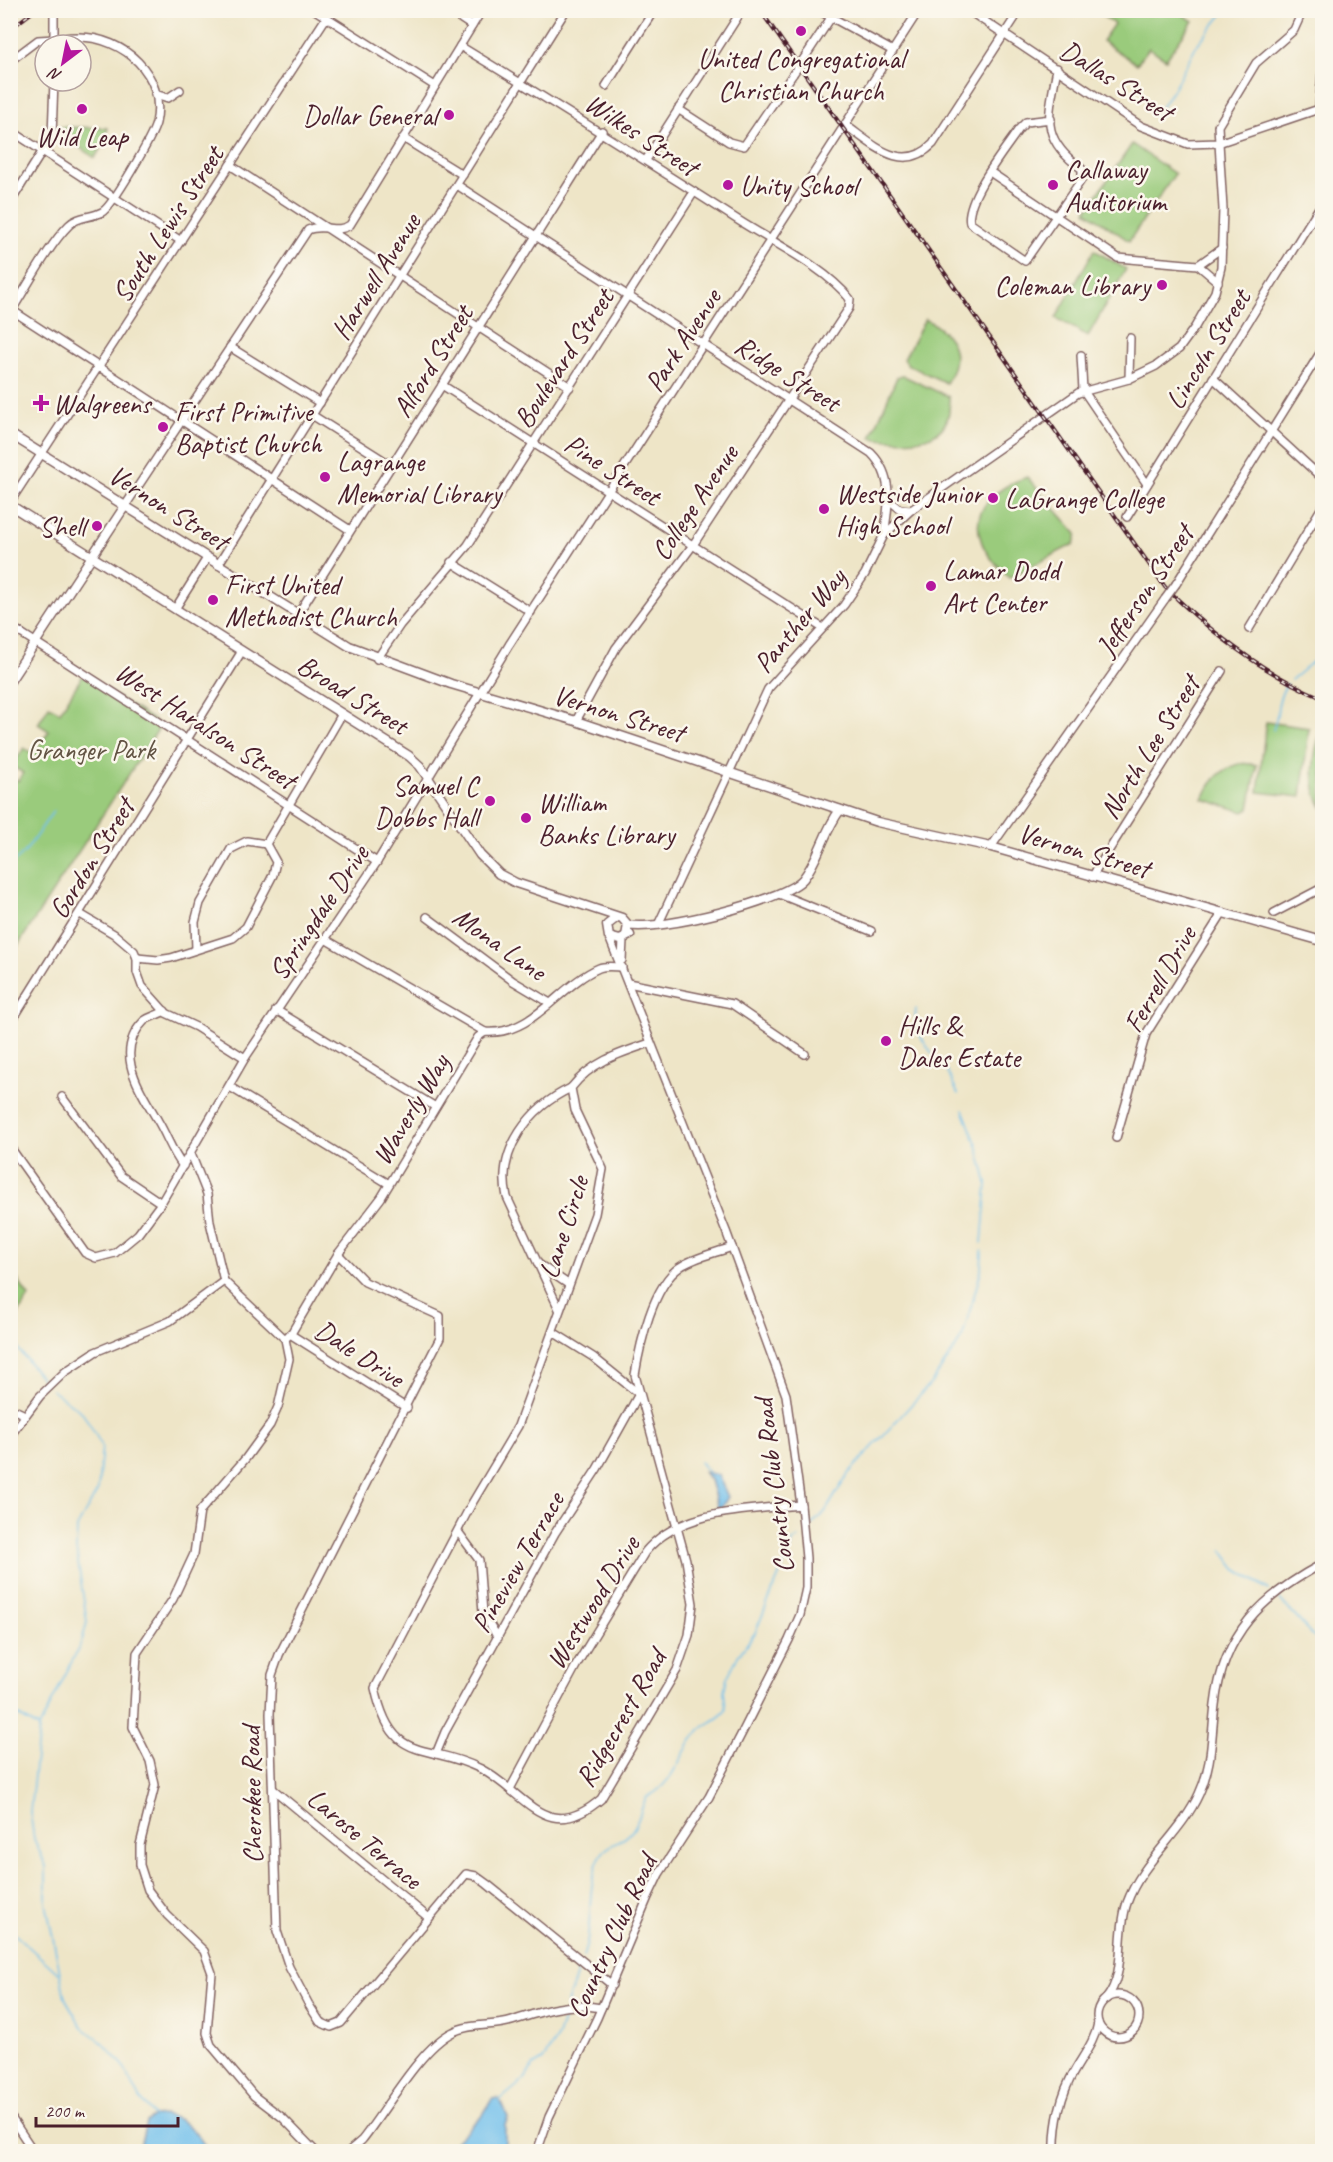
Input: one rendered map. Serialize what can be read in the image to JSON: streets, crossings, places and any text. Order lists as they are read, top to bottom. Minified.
{"streets":{"main road":["Vernon Street","Broad Street"],"street":["Dallas Street","Wilkes Street","South Lewis Street","Harwell Avenue","Park Avenue","Lincoln Street","Boulevard Street","Alford Street","Ridge Street","Pine Street","College Avenue","Jefferson Street","Panther Way","West Haralson Street","North Lee Street","Gordon Street","Springdale Drive","Mona Lane","Ferrell Drive","Waverly Way","Lane Circle","Dale Drive","Country Club Road","Pineview Terrace","Westwood Drive","Ridgecrest Road","Cherokee Road","Larose Terrace"]},"crossings":[["Dallas Street","Panther Way"],["Wilkes Street","Harwell Avenue"],["Wilkes Street","Park Avenue"],["Wilkes Street","Boulevard Street"],["Wilkes Street","Alford Street"],["Wilkes Street","College Avenue"],["South Lewis Street","Vernon Street"],["South Lewis Street","Broad Street"],["Harwell Avenue","Ridge Street"],["Harwell Avenue","Vernon Street"],["Park Avenue","Ridge Street"],["Park Avenue","Pine Street"],["Park Avenue","Vernon Street"],["Park Avenue","Springdale Drive"],["Boulevard Street","Ridge Street"],["Boulevard Street","Pine Street"],["Boulevard Street","Vernon Street"],["Alford Street","Ridge Street"],["Alford Street","Pine Street"],["Alford Street","Vernon Street"],["Ridge Street","College Avenue"],["Ridge Street","Panther Way"],["Pine Street","College Avenue"],["Pine Street","Panther Way"],["College Avenue","Vernon Street"],["Vernon Street","Jefferson Street"],["Vernon Street","Panther Way"],["Vernon Street","North Lee Street"],["Vernon Street","Springdale Drive"],["Vernon Street","Ferrell Drive"],["Broad Street","Gordon Street"],["Broad Street","Springdale Drive"],["West Haralson Street","Gordon Street"],["West Haralson Street","Springdale Drive"],["Waverly Way","Dale Drive"],["Waverly Way","Cherokee Road"],["Lane Circle","Ridgecrest Road"],["Dale Drive","Cherokee Road"],["Country Club Road","Westwood Drive"],["Country Club Road","Ridgecrest Road"],["Country Club Road","Cherokee Road"],["Pineview Terrace","Ridgecrest Road"],["Westwood Drive","Ridgecrest Road"],["Cherokee Road","Larose Terrace"]],"parks":["Granger Park"],"places":{"other":["United Congregational Christian Church","Wild Leap","Dollar General","Unity School","Callaway Auditorium","Coleman Library","First Primitive Baptist Church","Lagrange Memorial Library","LaGrange College","Westside Junior High School","Shell","Lamar Dodd Art Center","First United Methodist Church","Samuel C Dobbs Hall","William Banks Library","Hills & Dales Estate"],"health":["Walgreens"]},"scale_bar":"200 m","north":"bottom left"}
